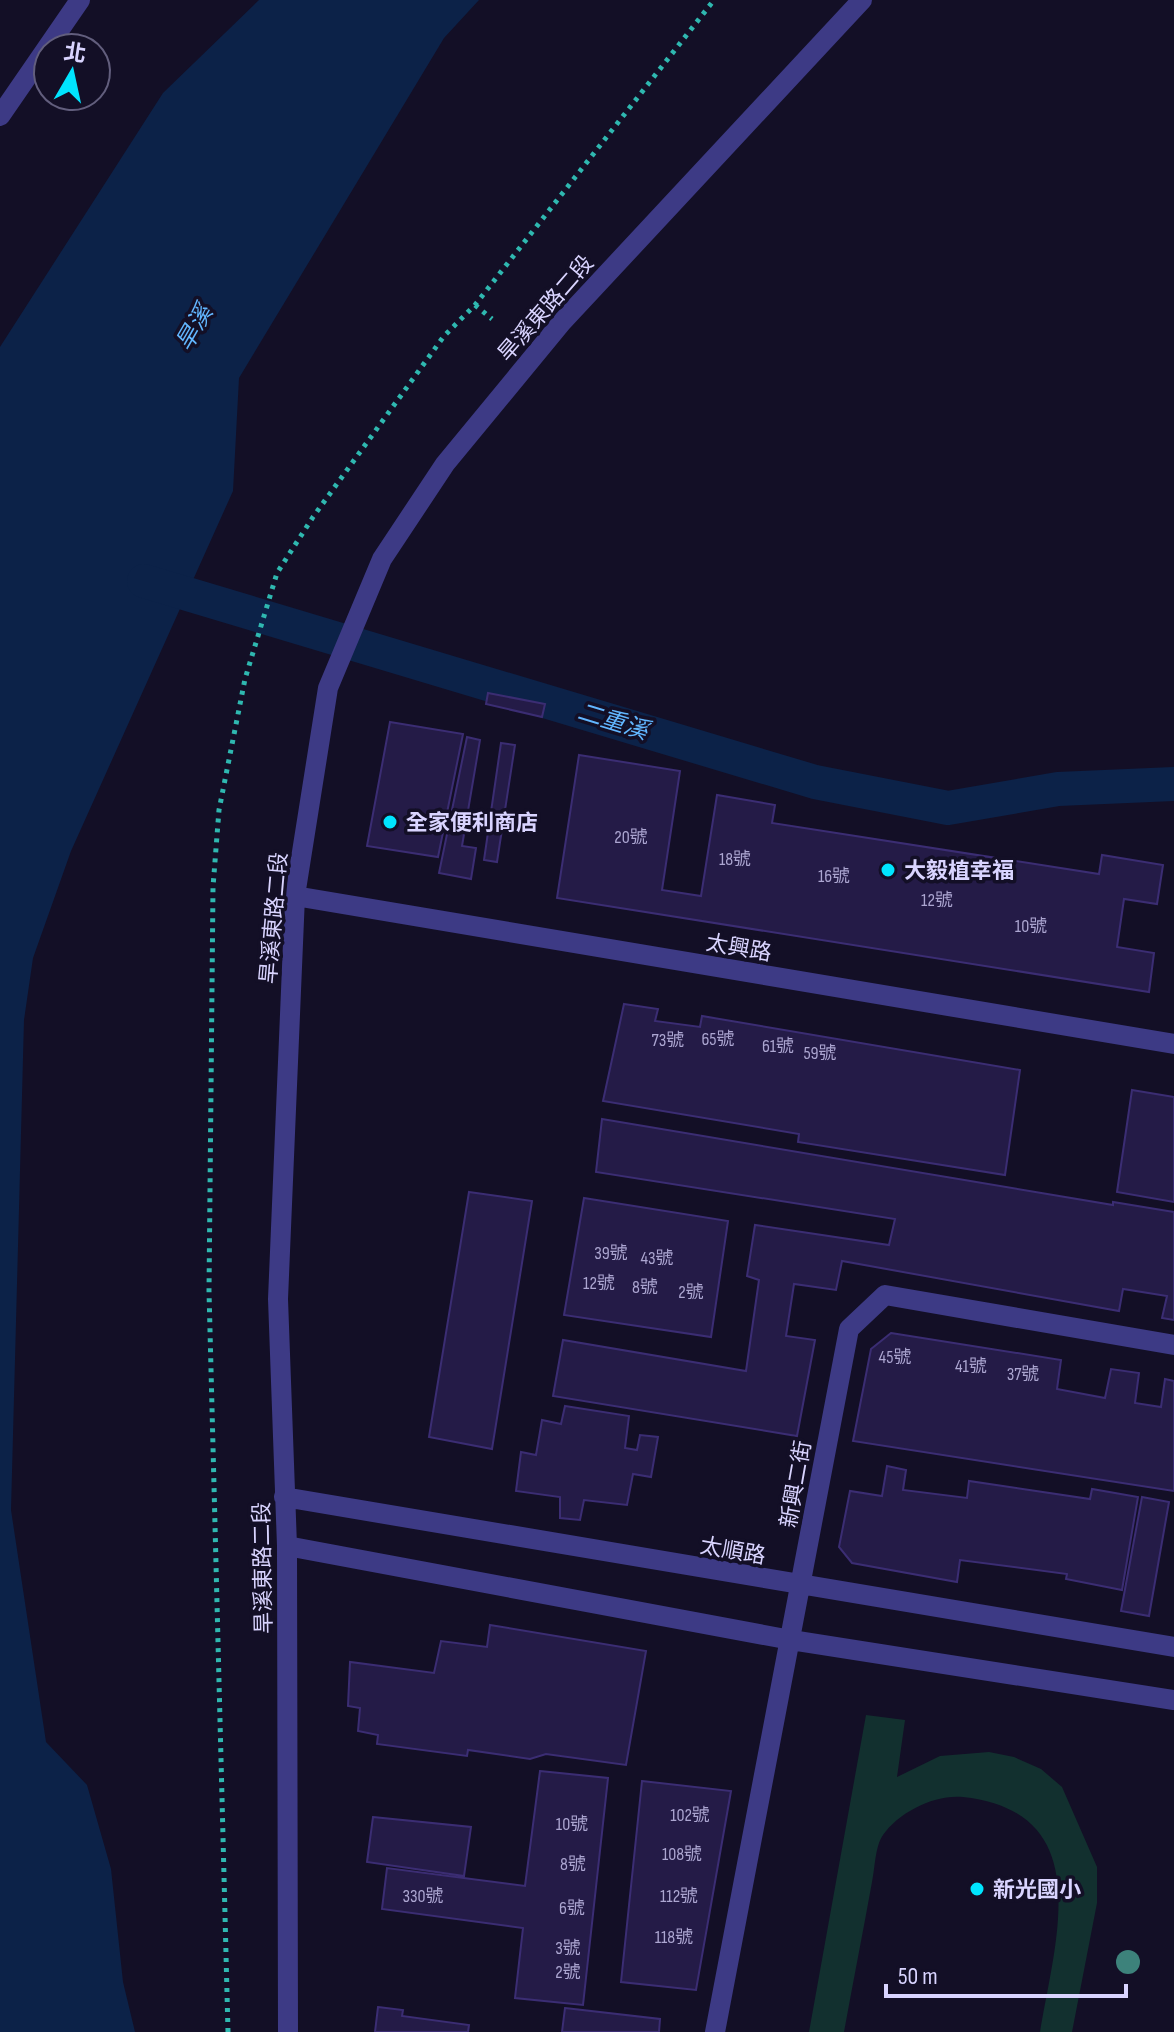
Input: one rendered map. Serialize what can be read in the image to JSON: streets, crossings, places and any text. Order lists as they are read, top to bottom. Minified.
{"streets":{"street":["旱溪東路二段","太興路","新興二街","太順路"]},"crossings":[["旱溪東路二段","太興路"],["旱溪東路二段","太順路"],["新興二街","太順路"]],"water":["旱溪","二重溪"],"places":["全家便利商店","大毅植幸福","新光國小"],"house_numbers":["20號","18號","16號","12號","10號","65號","73號","61號","59號","39號","43號","12號","8號","2號","45號","41號","37號","102號","10號","108號","8號","330號","112號","6號","118號","3號","2號"],"scale_bar":"50 m","north":"top"}
